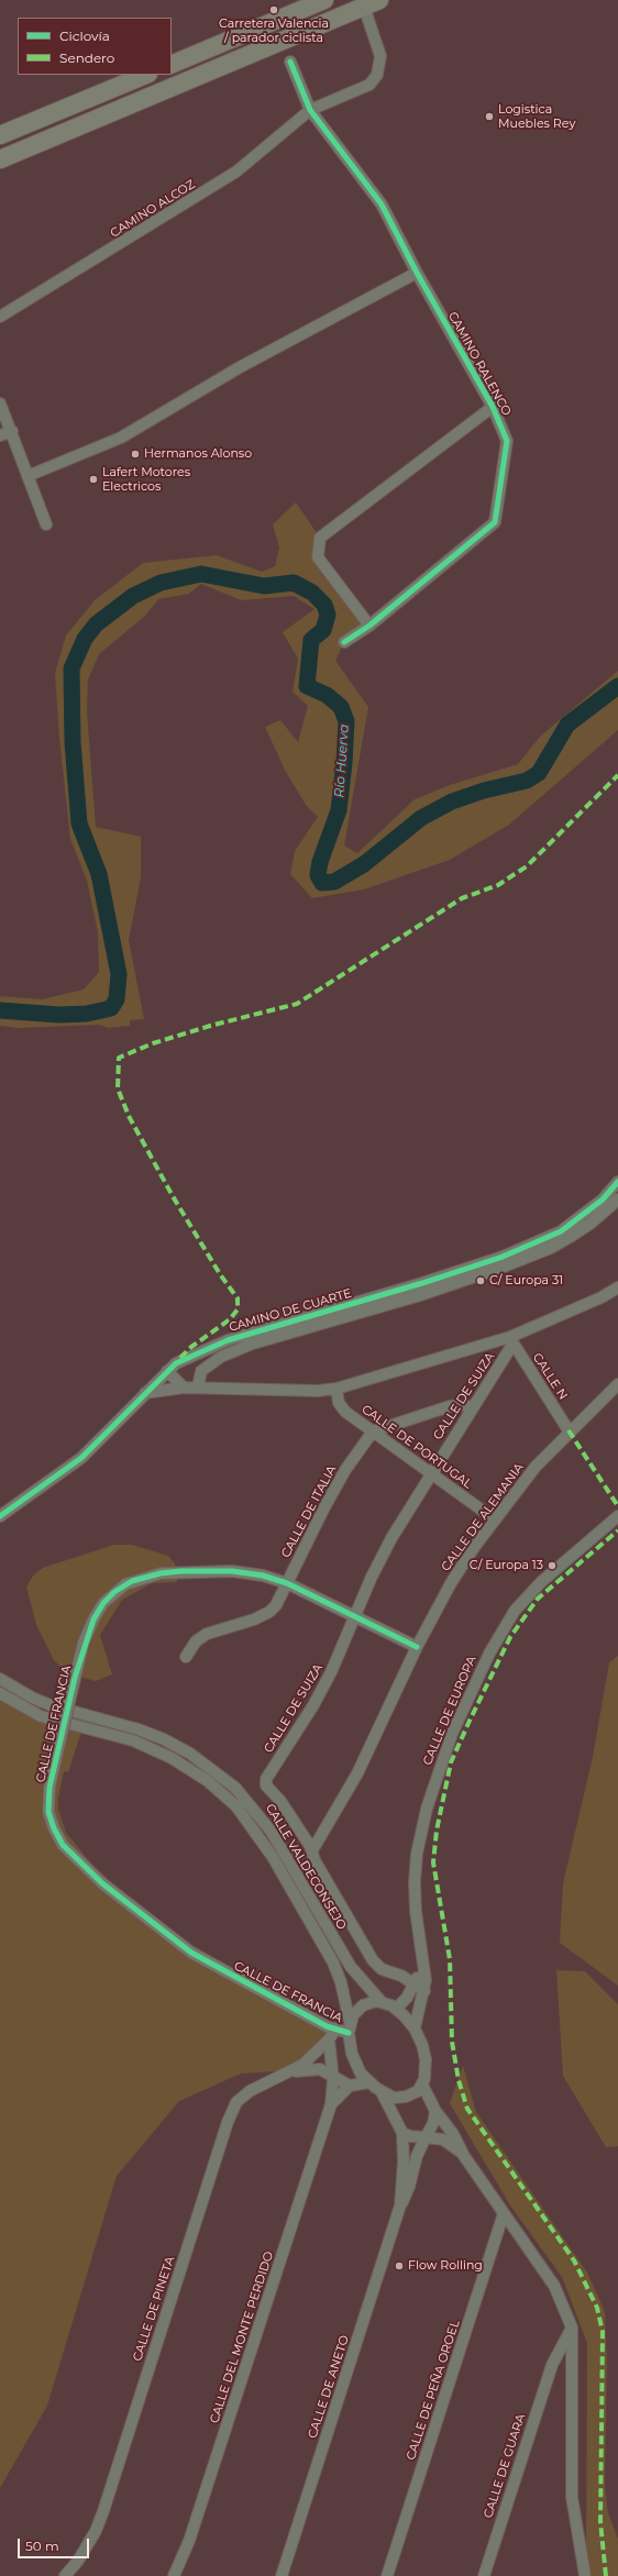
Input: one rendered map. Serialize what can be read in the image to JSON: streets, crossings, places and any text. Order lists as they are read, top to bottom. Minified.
{"streets":{"street":["CAMINO ALCOZ","CAMINO RALENCO","CAMINO DE CUARTE","CALLE N","CALLE DE SUIZA","CALLE DE PORTUGAL","CALLE DE ITALIA","CALLE DE ALEMANIA","CALLE DE EUROPA","CALLE DE FRANCIA","CALLE VALDECONSEJO","CALLE DE PINETA","CALLE DEL MONTE PERDIDO","CALLE DE ANETO","CALLE DE PEÑA OROEL","CALLE DE GUARA"]},"crossings":[["CAMINO ALCOZ","CAMINO RALENCO"],["CALLE N","CALLE DE SUIZA"],["CALLE N","CALLE DE ALEMANIA"],["CALLE DE SUIZA","CALLE DE PORTUGAL"],["CALLE DE SUIZA","CALLE DE ALEMANIA"],["CALLE DE SUIZA","CALLE DE EUROPA"],["CALLE DE SUIZA","CALLE DE FRANCIA"],["CALLE DE PORTUGAL","CALLE DE ITALIA"],["CALLE DE PORTUGAL","CALLE DE ALEMANIA"],["CALLE DE ITALIA","CALLE DE FRANCIA"],["CALLE DE ALEMANIA","CALLE DE FRANCIA"],["CALLE DE EUROPA","CALLE DE FRANCIA"],["CALLE DE EUROPA","CALLE VALDECONSEJO"],["CALLE DE FRANCIA","CALLE VALDECONSEJO"],["CALLE DE FRANCIA","CALLE DE PINETA"],["CALLE DE PINETA","CALLE DEL MONTE PERDIDO"]],"water":["Río Huerva"],"places":["Carretera Valencia / parador ciclista","Logistica Muebles Rey","Hermanos Alonso","Lafert Motores Electricos","C/ Europa 31","C/ Europa 13","Flow Rolling"],"legend":["Ciclovía","Sendero"],"scale_bar":"50 m"}
